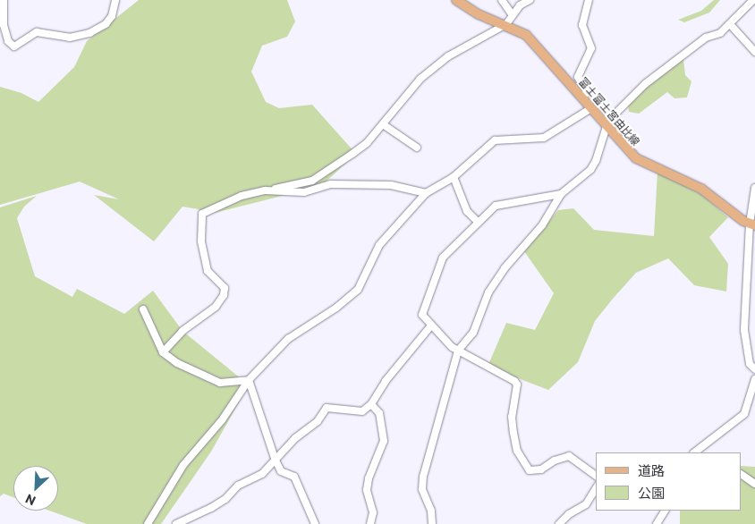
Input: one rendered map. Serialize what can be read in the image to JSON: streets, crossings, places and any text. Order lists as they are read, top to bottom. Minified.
{"streets":{"main road":["富士富士宮由比線"]},"legend":["道路","公園"],"north":"bottom left"}
